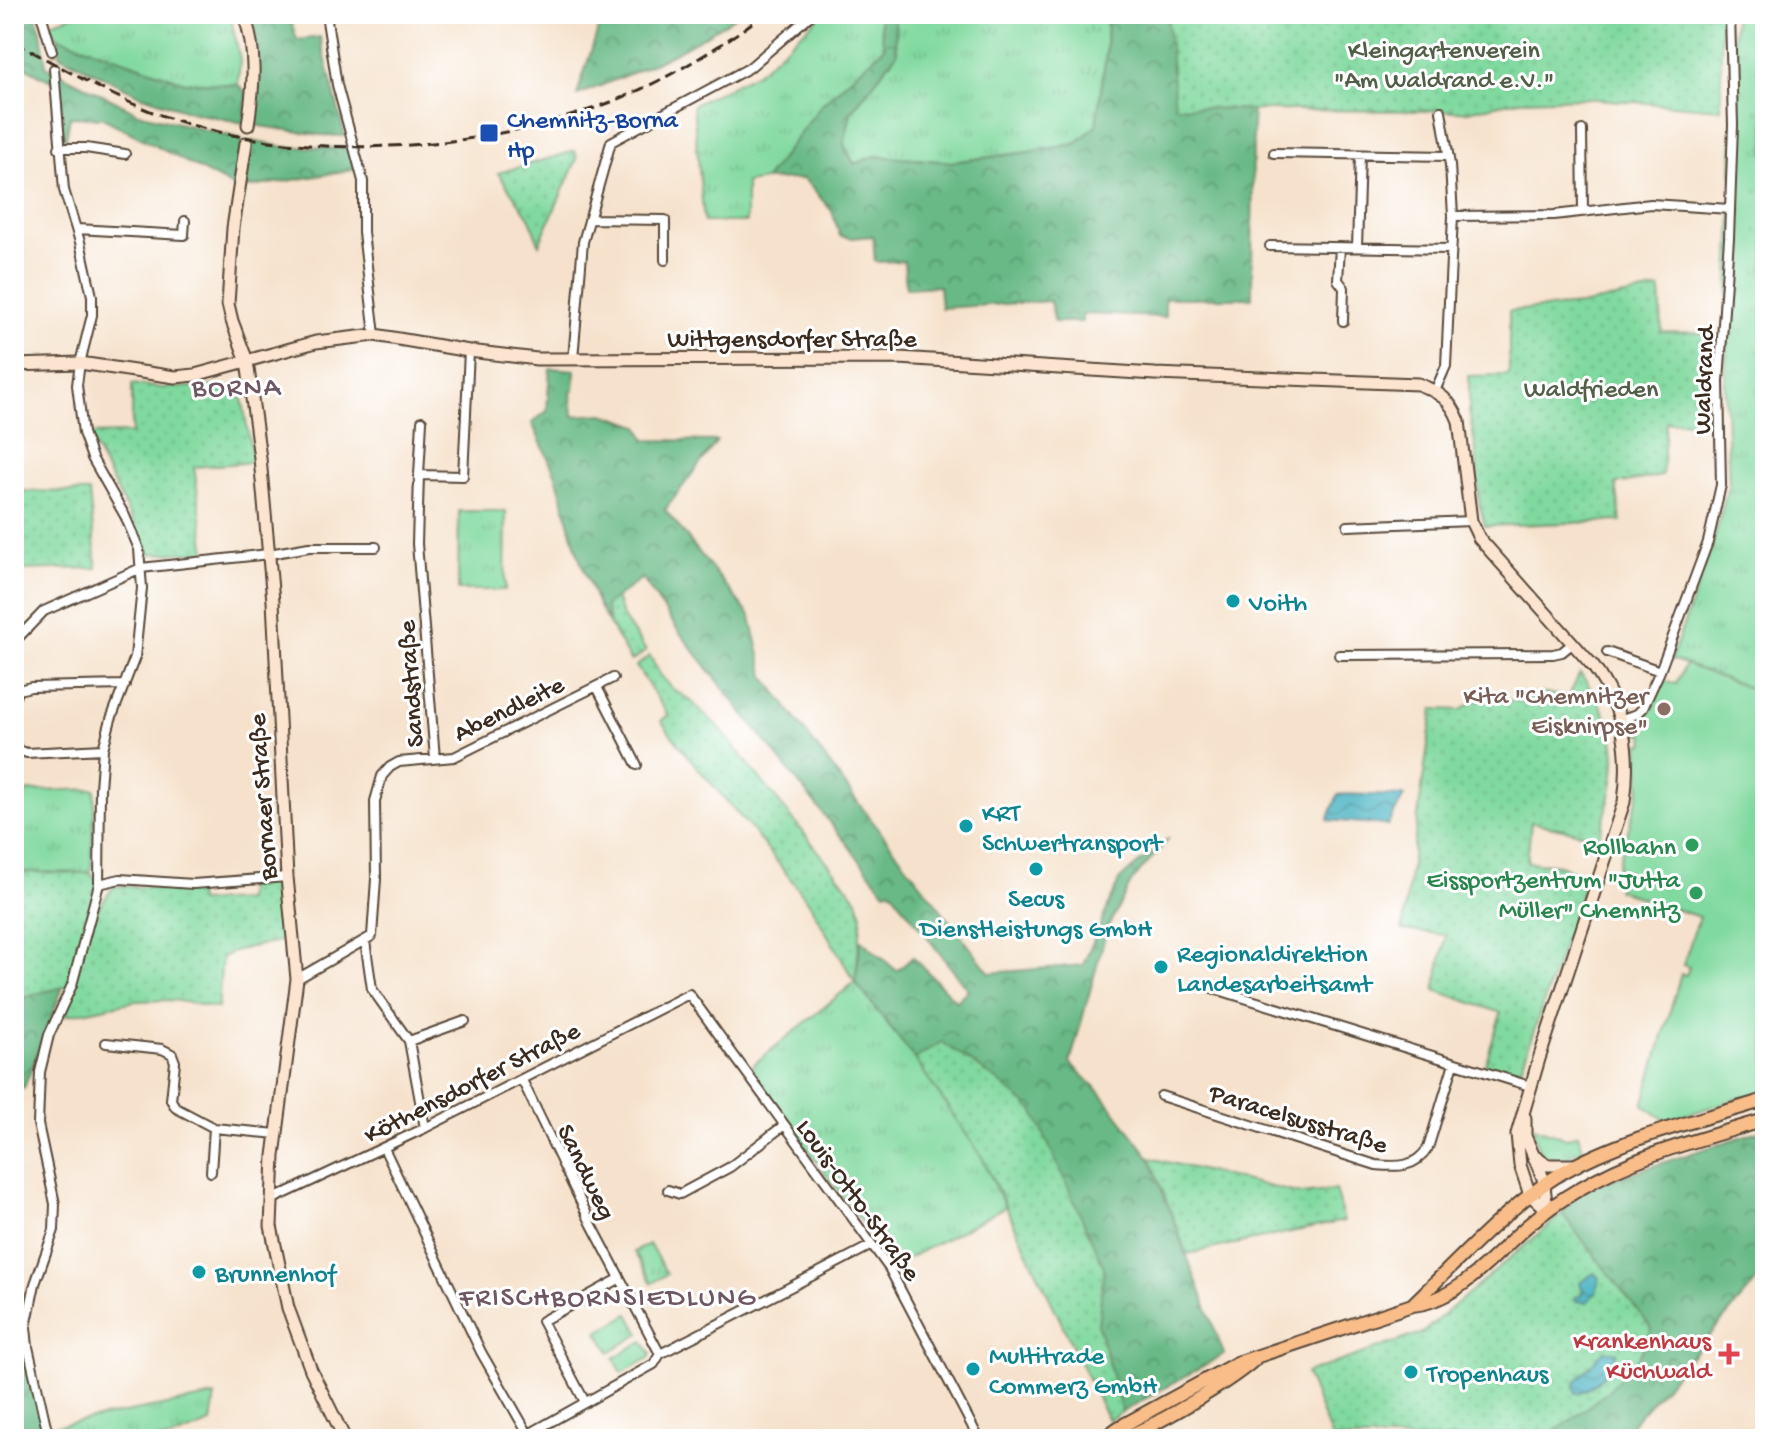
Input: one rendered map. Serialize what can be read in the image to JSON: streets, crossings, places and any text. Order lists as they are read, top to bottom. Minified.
{"streets":{"street":["Wittgensdorfer Straße","Waldrand","Sandstraße","Abendleite","Bornaer Straße","Köthensdorfer Straße","Paracelsusstraße","Sandweg","Louis-Otto-Straße"]},"crossings":[["Wittgensdorfer Straße","Bornaer Straße"],["Sandstraße","Abendleite"],["Sandstraße","Köthensdorfer Straße"],["Bornaer Straße","Köthensdorfer Straße"],["Köthensdorfer Straße","Sandweg"],["Köthensdorfer Straße","Louis-Otto-Straße"]],"districts":["BORNA","FRISCHBORNSIEDLUNG"],"parks":["Kleingartenverein \"Am Waldrand e.V.\"","Waldfrieden"],"places":{"transit":["Chemnitz-Borna Hp"],"other":["Voith","Kita \"Chemnitzer Eisknirpse\"","KRT Schwertransport","Rollbahn","Secus Dienstleistungs GmbH","Eissportzentrum \"Jutta Müller\" Chemnitz","Regionaldirektion Landesarbeitsamt","Brunnenhof","Multitrade Commerz GmbH","Tropenhaus"],"health":["Krankenhaus Küchwald"]}}
